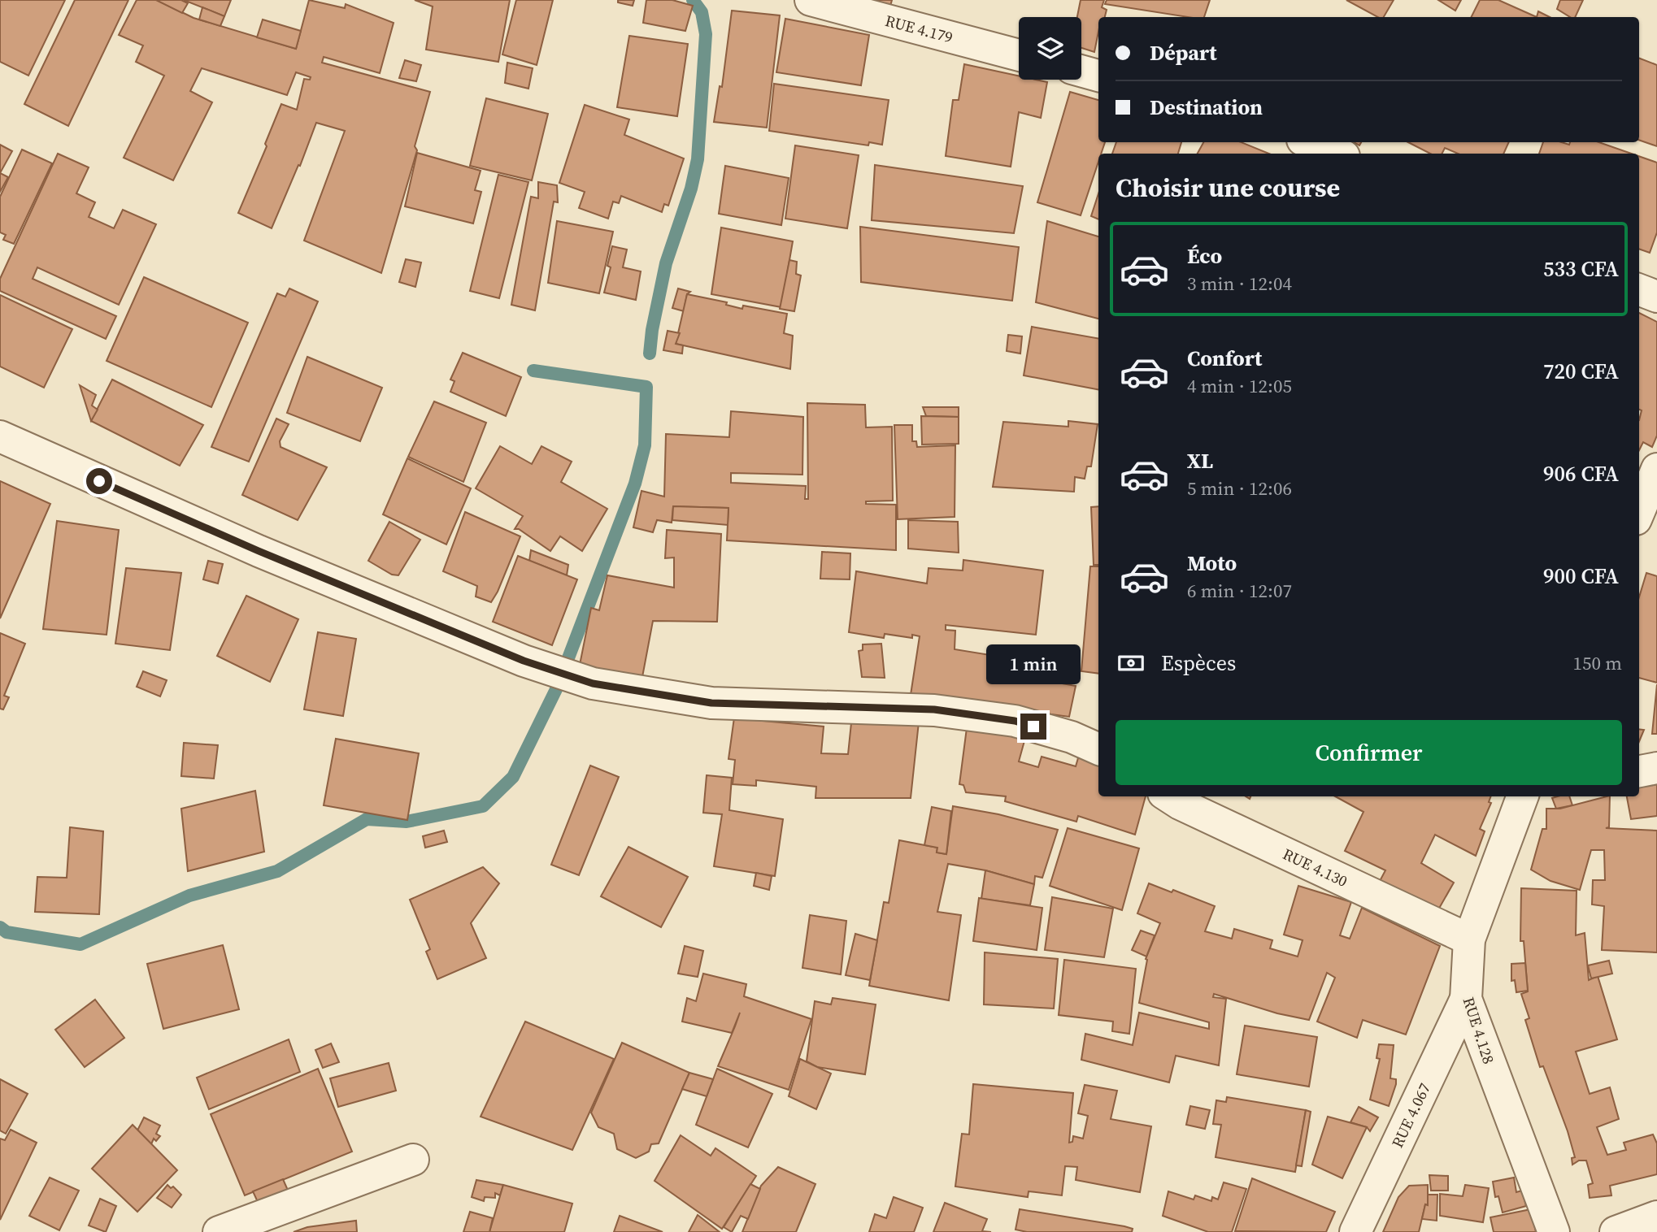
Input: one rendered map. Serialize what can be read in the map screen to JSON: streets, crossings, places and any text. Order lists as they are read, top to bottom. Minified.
{"streets":{"street":["RUE 4.179","RUE 4.130","RUE 4.128","RUE 4.067"]},"crossings":[["RUE 4.130","RUE 4.128"],["RUE 4.128","RUE 4.067"]],"page":{"banner":["Départ","Destination"],"heading":"Choisir une course","list":[{"name":"Éco","note":"3 min · 12:04","value":"533 CFA"},{"name":"Confort","note":"4 min · 12:05","value":"720 CFA"},{"name":"XL","note":"5 min · 12:06","value":"906 CFA"},{"name":"Moto","note":"6 min · 12:07","value":"900 CFA"}],"pay":["Espèces","150 m"],"bubble":"1 min","buttons":"Confirmer"}}
